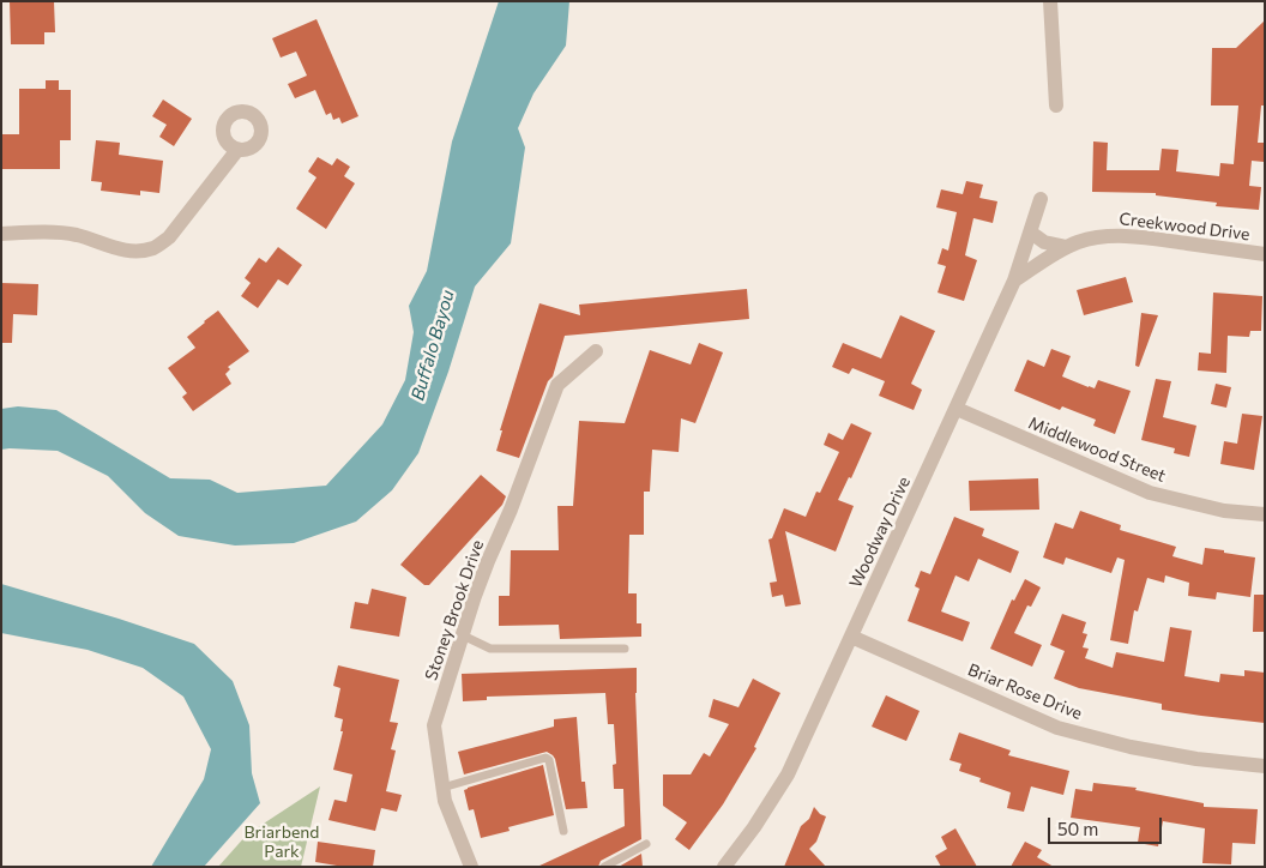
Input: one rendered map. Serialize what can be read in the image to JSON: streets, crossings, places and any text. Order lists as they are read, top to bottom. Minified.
{"streets":{"street":["Creekwood Drive","Middlewood Street","Woodway Drive","Stoney Brook Drive","Briar Rose Drive"]},"crossings":[["Creekwood Drive","Woodway Drive"],["Middlewood Street","Woodway Drive"],["Woodway Drive","Briar Rose Drive"]],"water":["Buffalo Bayou"],"parks":["Briarbend Park"],"scale_bar":"50 m"}
